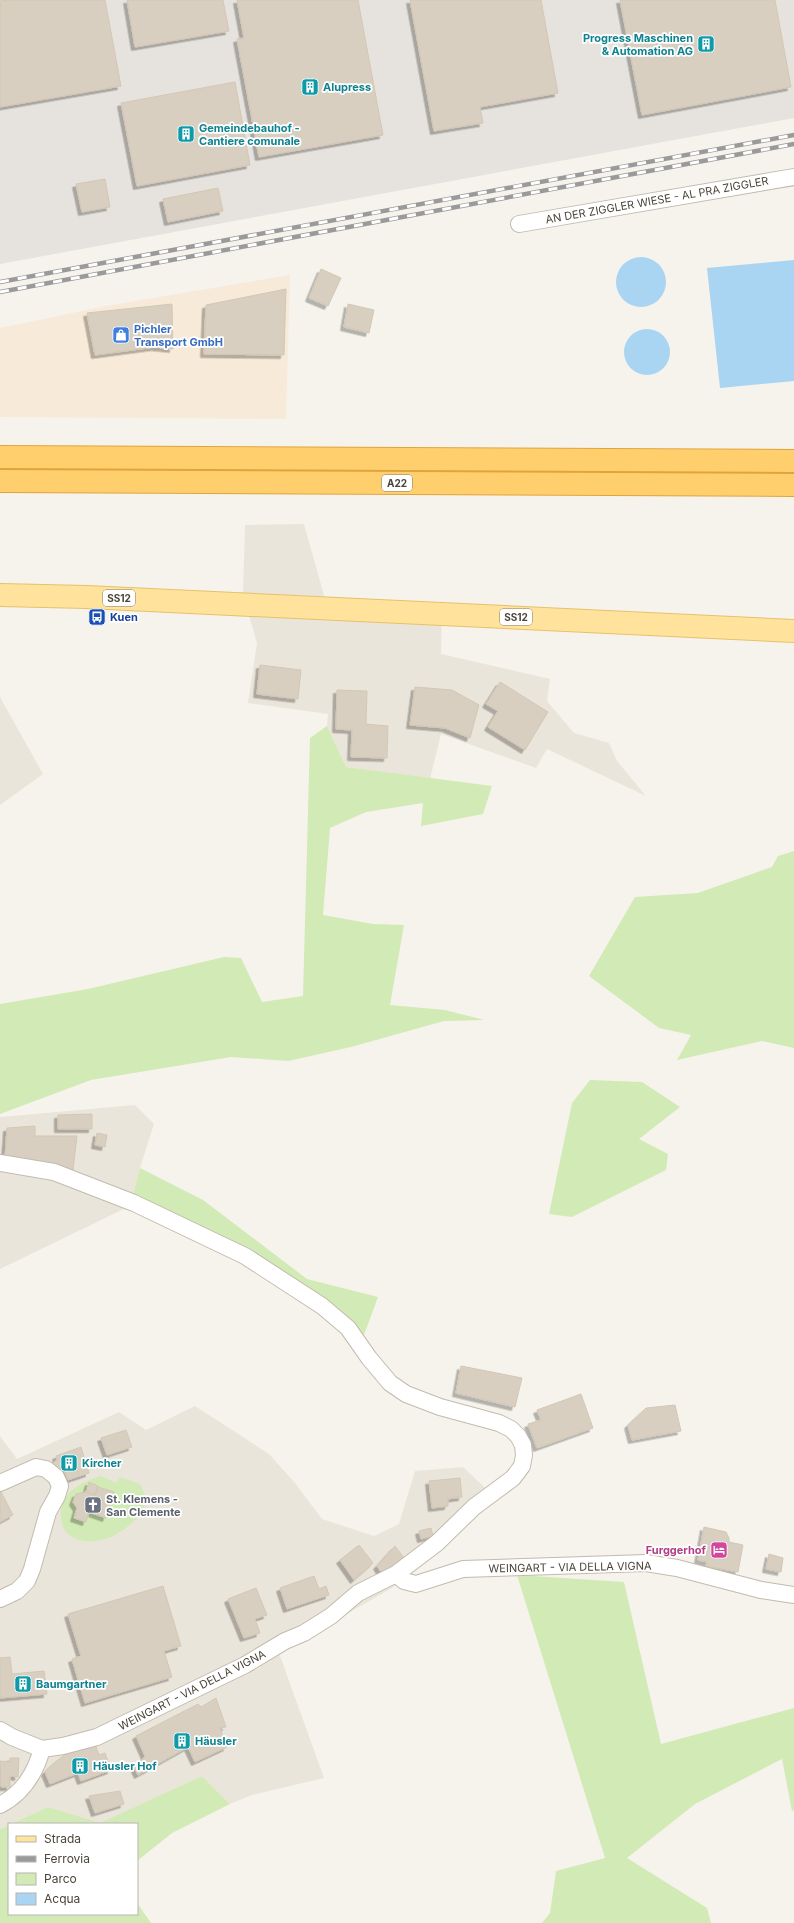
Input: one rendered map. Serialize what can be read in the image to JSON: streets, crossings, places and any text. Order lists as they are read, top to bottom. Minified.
{"streets":{"highway":["A22"],"main road":["SS12"],"street":["AN DER ZIGGLER WIESE - AL PRA ZIGGLER","WEINGART - VIA DELLA VIGNA"]},"places":{"building":["Progress Maschinen & Automation AG","Alupress","Gemeindebauhof - Cantiere comunale","Kircher","Baumgartner","Häusler","Häusler Hof"],"shop":["Pichler Transport GmbH"],"bus stop":["Kuen"],"church":["St. Klemens - San Clemente"],"hotel":["Furggerhof"]},"legend":["Strada","Ferrovia","Parco","Acqua"]}
